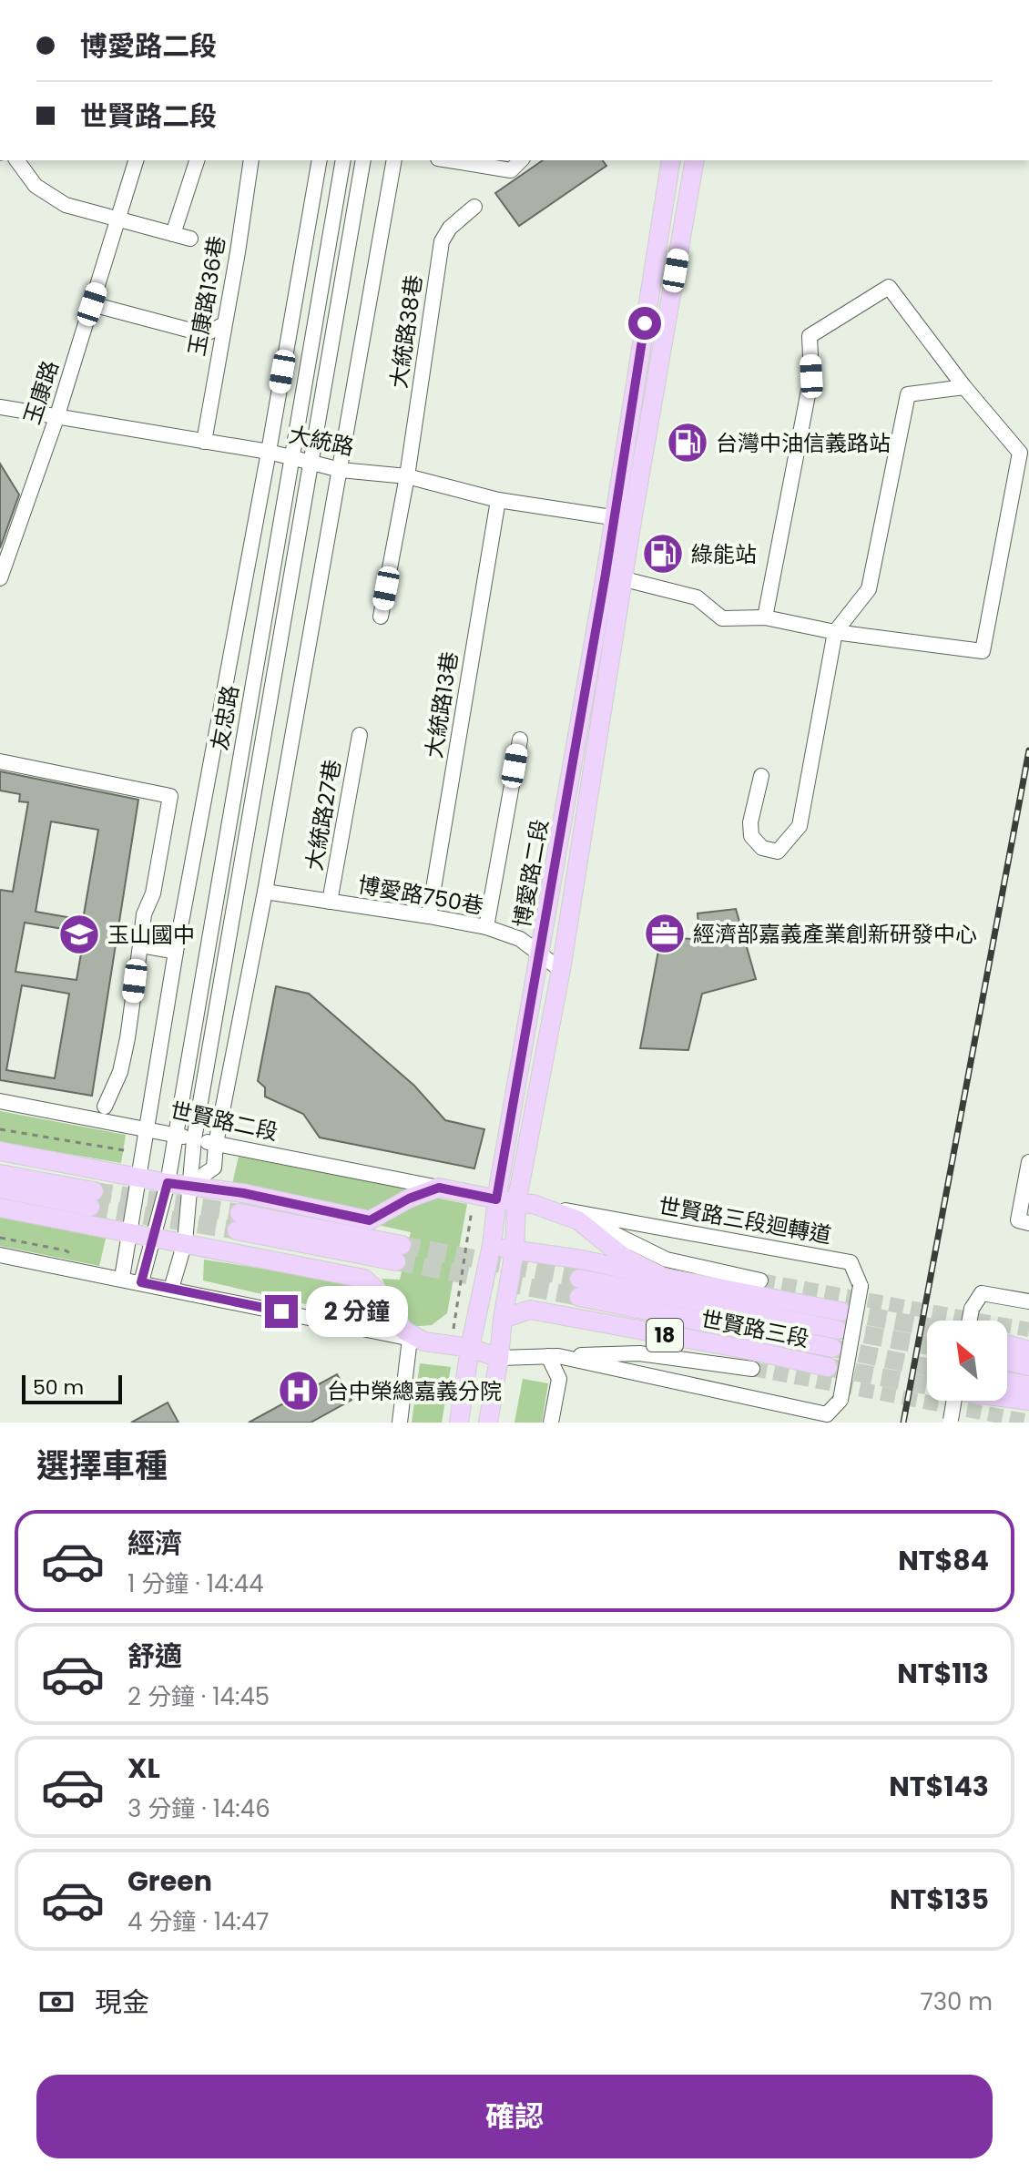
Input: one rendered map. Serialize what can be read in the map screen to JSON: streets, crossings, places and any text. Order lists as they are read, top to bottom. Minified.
{"streets":{"main road":["博愛路二段","世賢路三段","18"],"street":["玉康路136巷","大統路38巷","玉康路","大統路","大統路13巷","友忠路","大統路27巷","博愛路750巷","世賢路二段","世賢路三段迴轉道"]},"crossings":[["玉康路136巷","大統路"],["大統路38巷","大統路"],["玉康路","大統路"],["大統路","大統路13巷"],["大統路","友忠路"],["大統路","博愛路二段"],["大統路13巷","博愛路750巷"],["友忠路","世賢路二段"],["大統路27巷","博愛路750巷"],["博愛路二段","博愛路750巷"],["博愛路二段","世賢路三段"],["世賢路三段迴轉道","世賢路三段"]],"places":{"fuel station":["台灣中油信義路站","綠能站"],"office":["經濟部嘉義產業創新研發中心"],"school or university":["玉山國中"],"hospital":["台中榮總嘉義分院"]},"scale_bar":"50 m","north":"top left","page":{"banner":["博愛路二段","世賢路二段"],"bubble":"2 分鐘","scale":"50 m","heading":"選擇車種","list":[{"name":"經濟","note":"1 分鐘 · 14:44","value":"NT$84"},{"name":"舒適","note":"2 分鐘 · 14:45","value":"NT$113"},{"name":"XL","note":"3 分鐘 · 14:46","value":"NT$143"},{"name":"Green","note":"4 分鐘 · 14:47","value":"NT$135"}],"pay":["現金","730 m"],"buttons":"確認"}}
